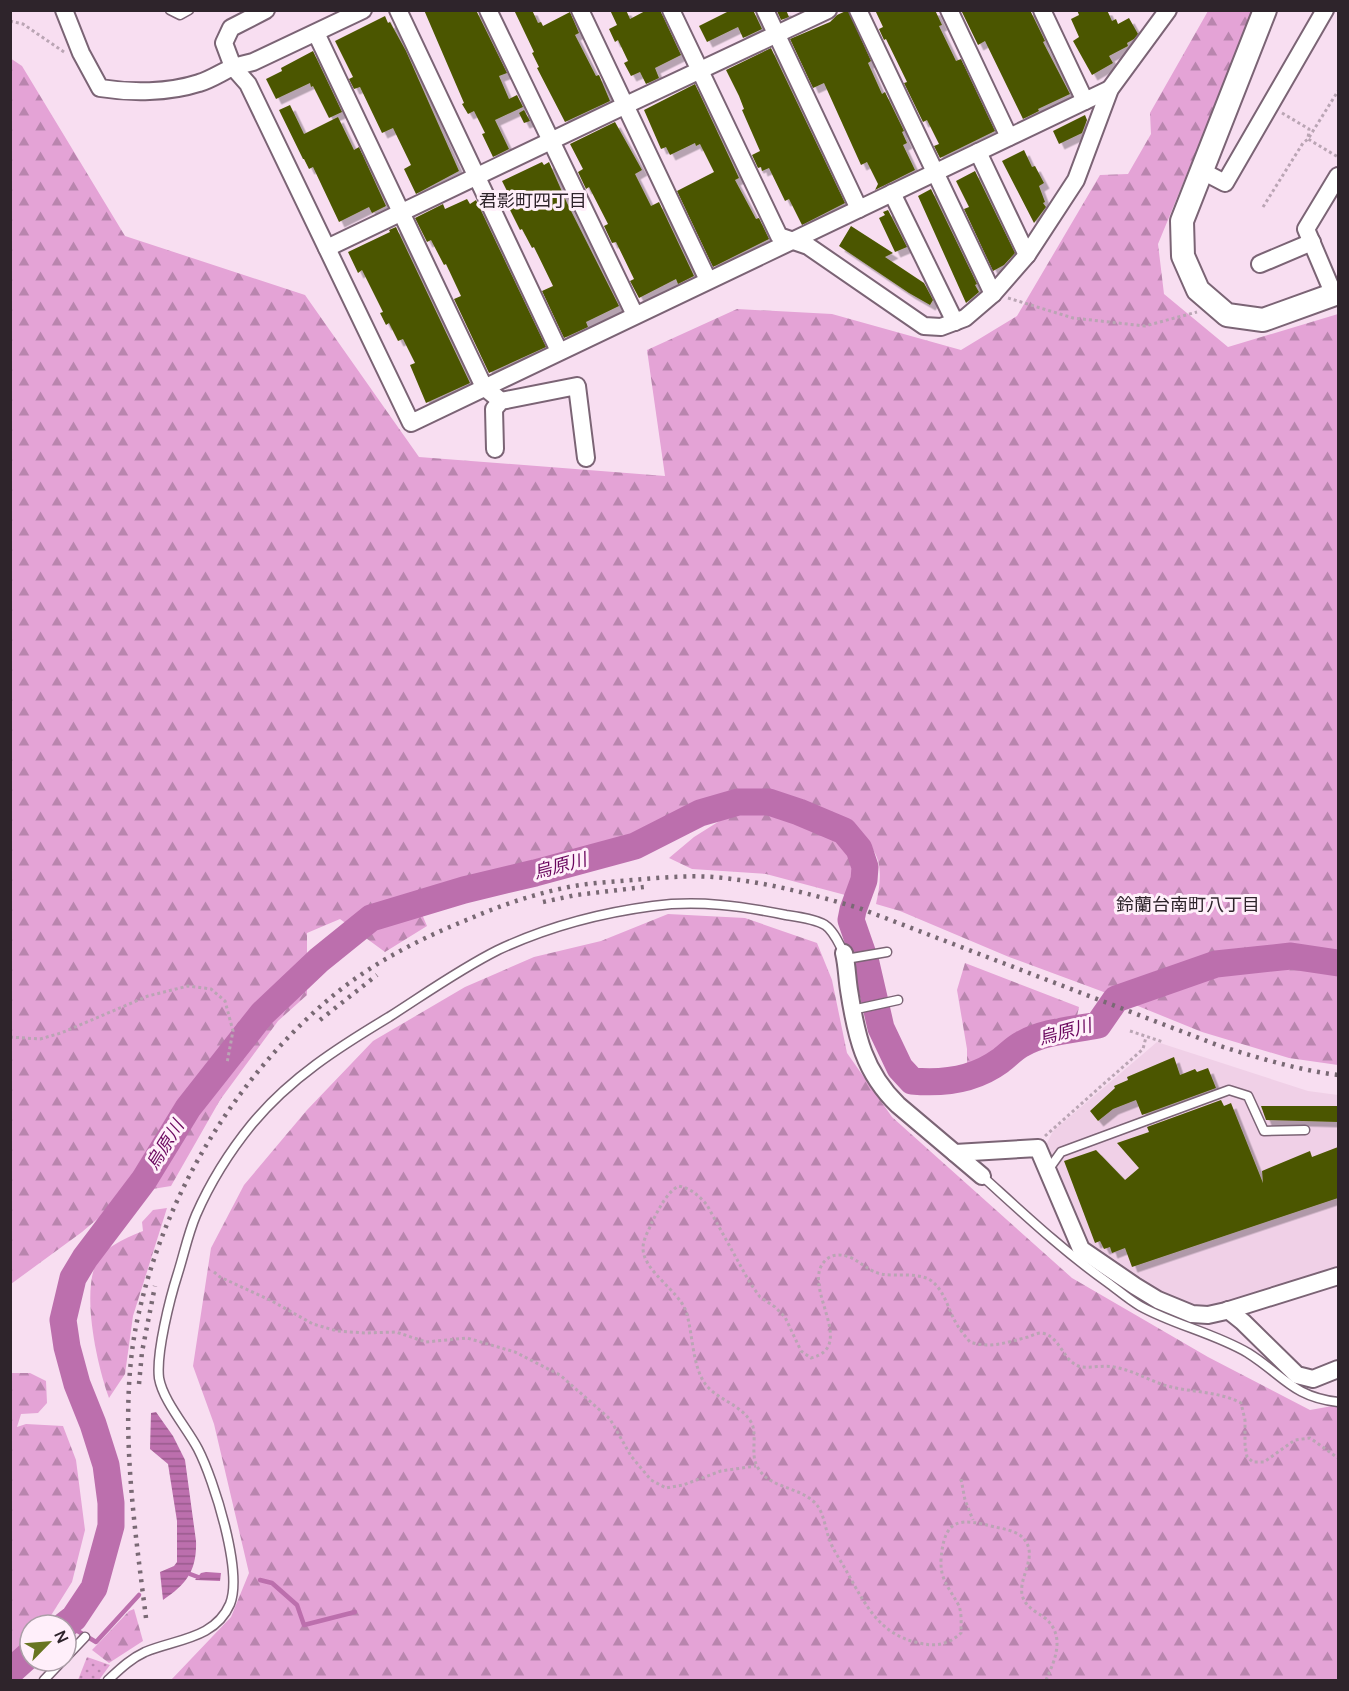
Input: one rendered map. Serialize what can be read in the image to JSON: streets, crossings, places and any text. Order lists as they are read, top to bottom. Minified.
{"districts":["君影町四丁目","鈴蘭台南町八丁目"],"water":["烏原川"],"north":"top right"}
